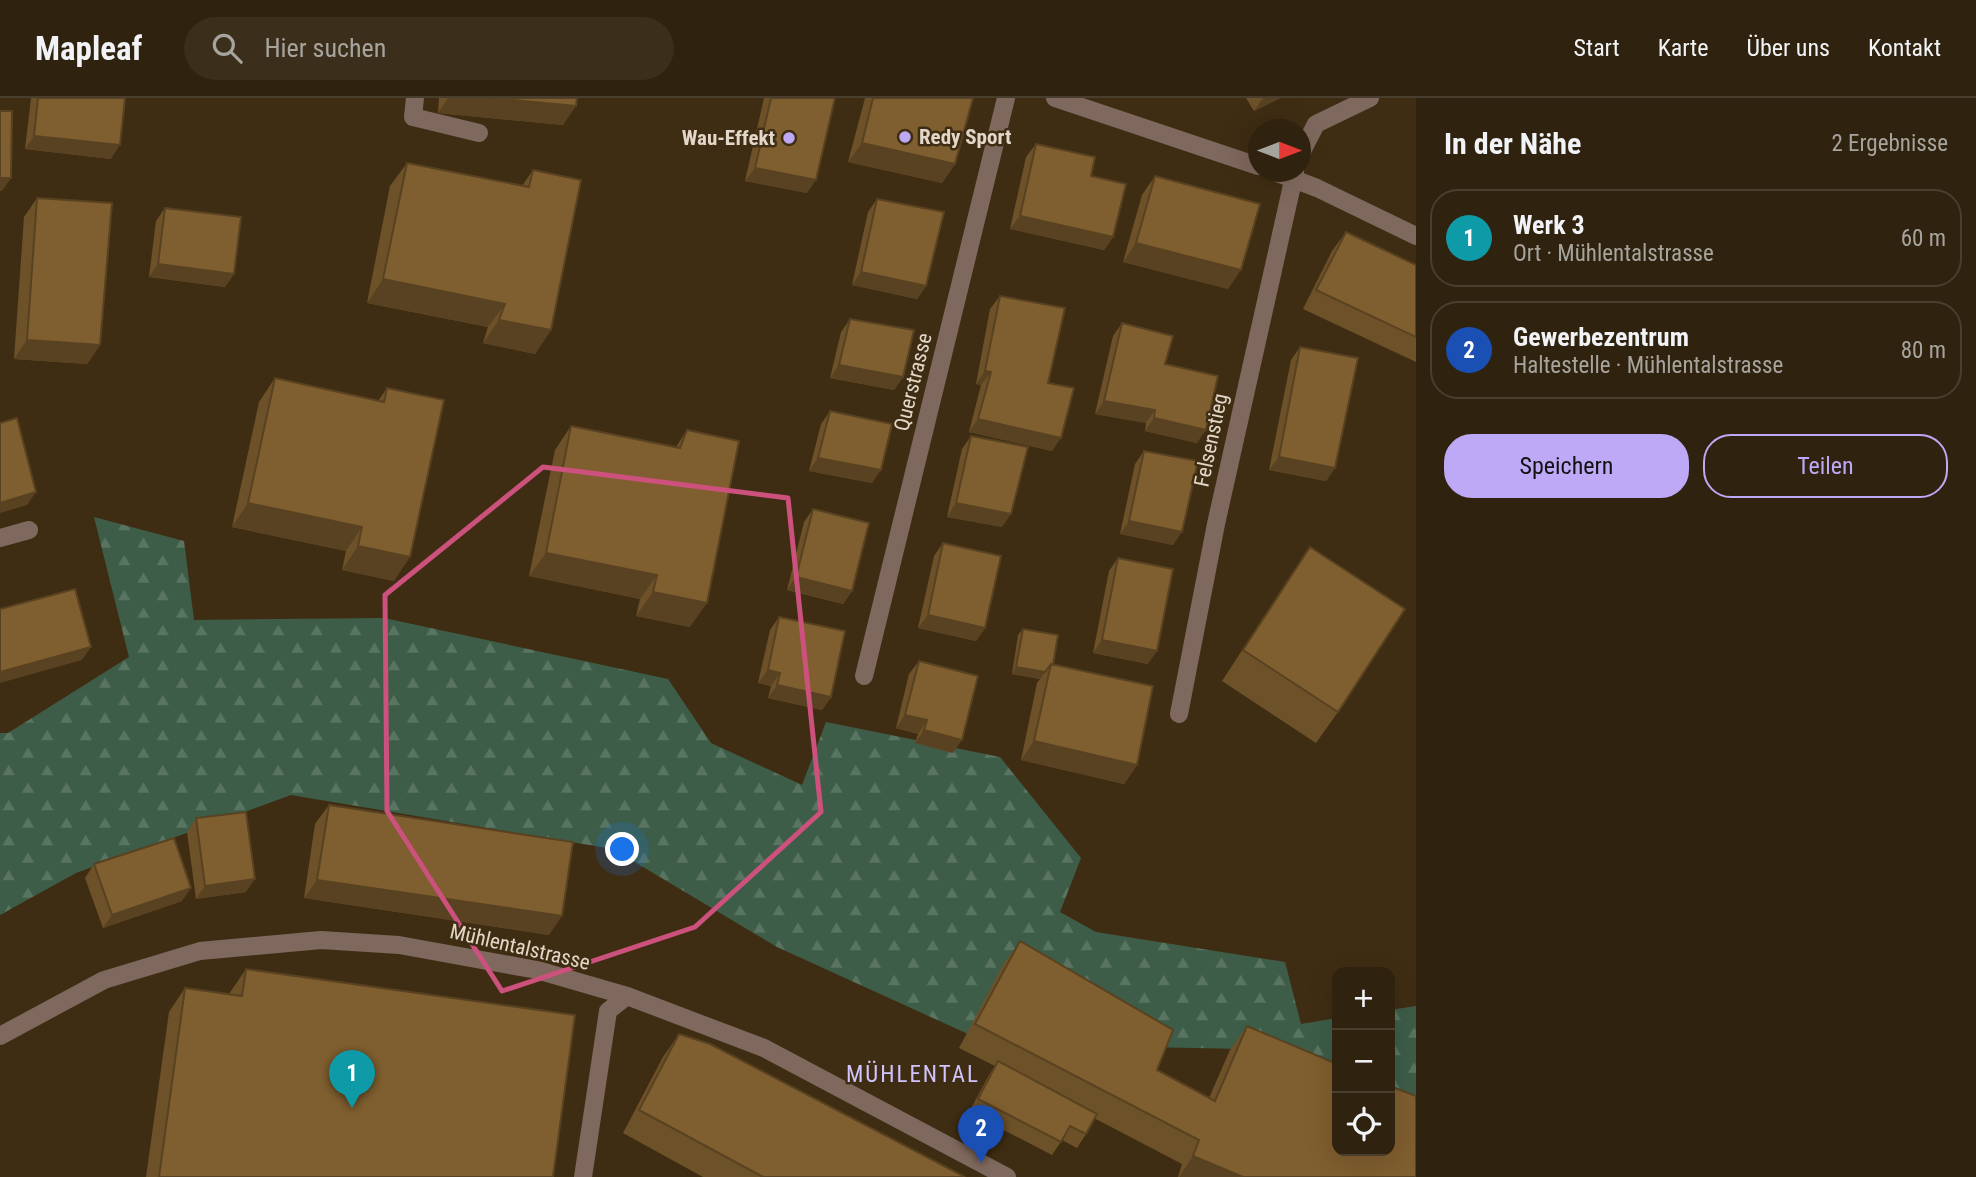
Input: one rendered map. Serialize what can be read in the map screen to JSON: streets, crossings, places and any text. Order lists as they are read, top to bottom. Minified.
{"streets":{"street":["Querstrasse","Felsenstieg","Mühlentalstrasse"]},"districts":["MÜHLENTAL"],"places":["Redy Sport","Wau-Effekt"],"north":"right","page":{"header":"Mapleaf","search":"Hier suchen","nav":["Start","Karte","Über uns","Kontakt"],"heading":["In der Nähe","2 Ergebnisse"],"list":[{"mark":"1","name":"Werk 3","note":"Ort · Mühlentalstrasse","value":"60 m"},{"mark":"2","name":"Gewerbezentrum","note":"Haltestelle · Mühlentalstrasse","value":"80 m"}],"buttons":["Speichern","Teilen"],"map_buttons":["+","−"],"pins":["1","2"]}}
